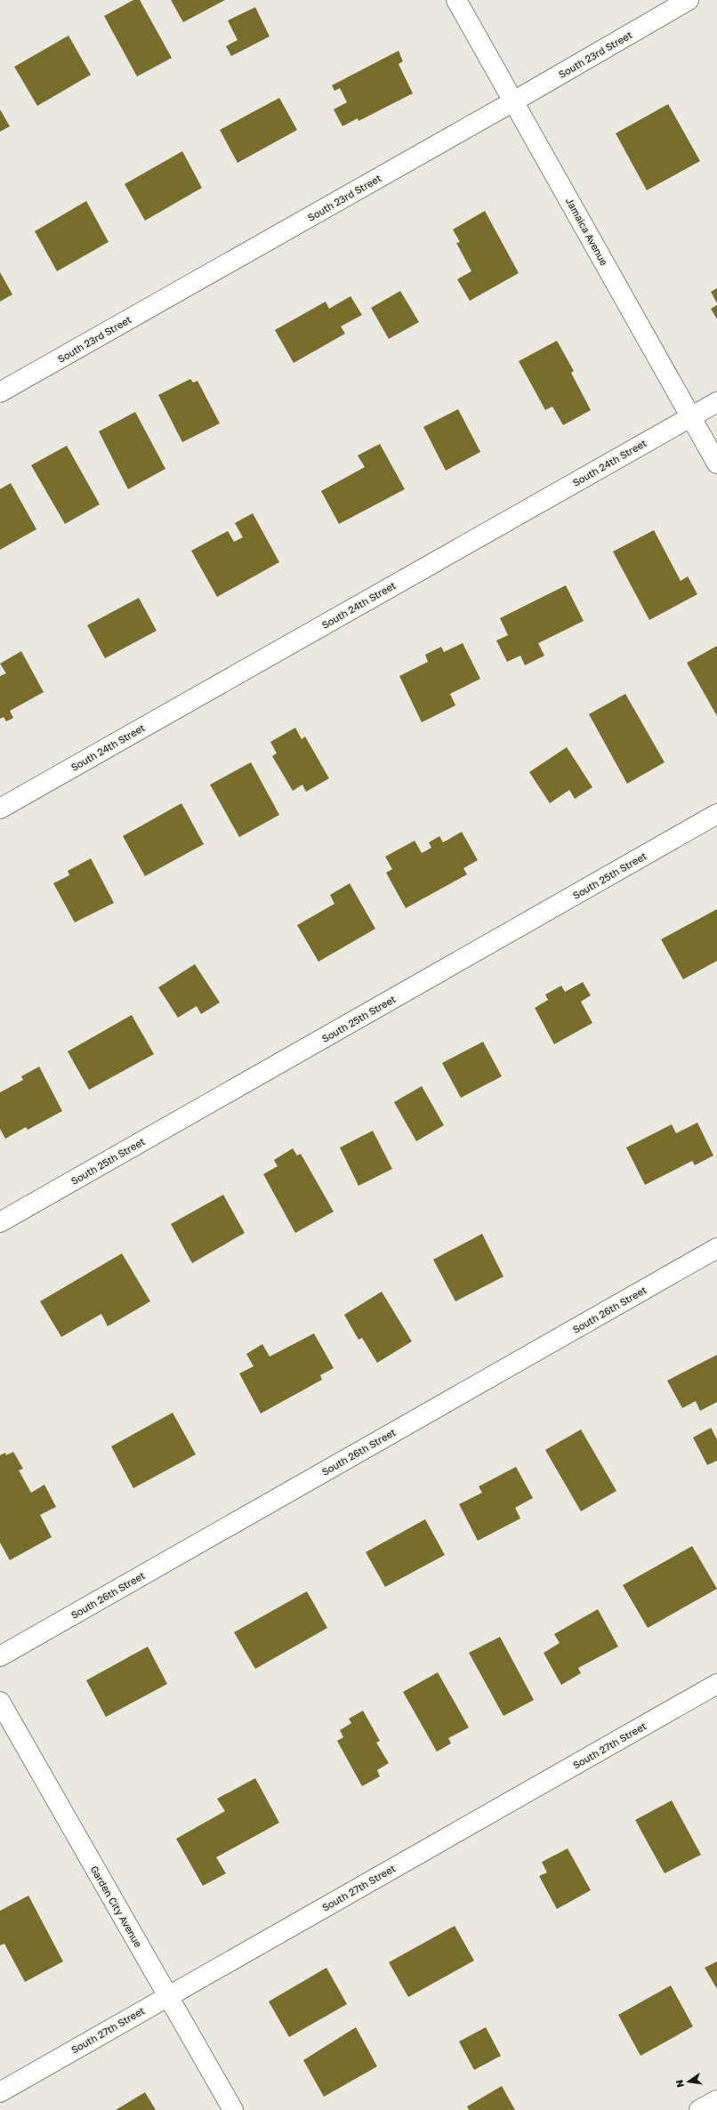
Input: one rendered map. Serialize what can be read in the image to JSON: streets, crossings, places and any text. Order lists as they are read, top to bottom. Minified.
{"streets":{"street":["South 23rd Street","Jamaica Avenue","South 24th Street","South 25th Street","South 26th Street","South 27th Street","Garden City Avenue"]},"crossings":[["South 23rd Street","Jamaica Avenue"],["Jamaica Avenue","South 24th Street"],["South 27th Street","Garden City Avenue"]],"north":"left"}
